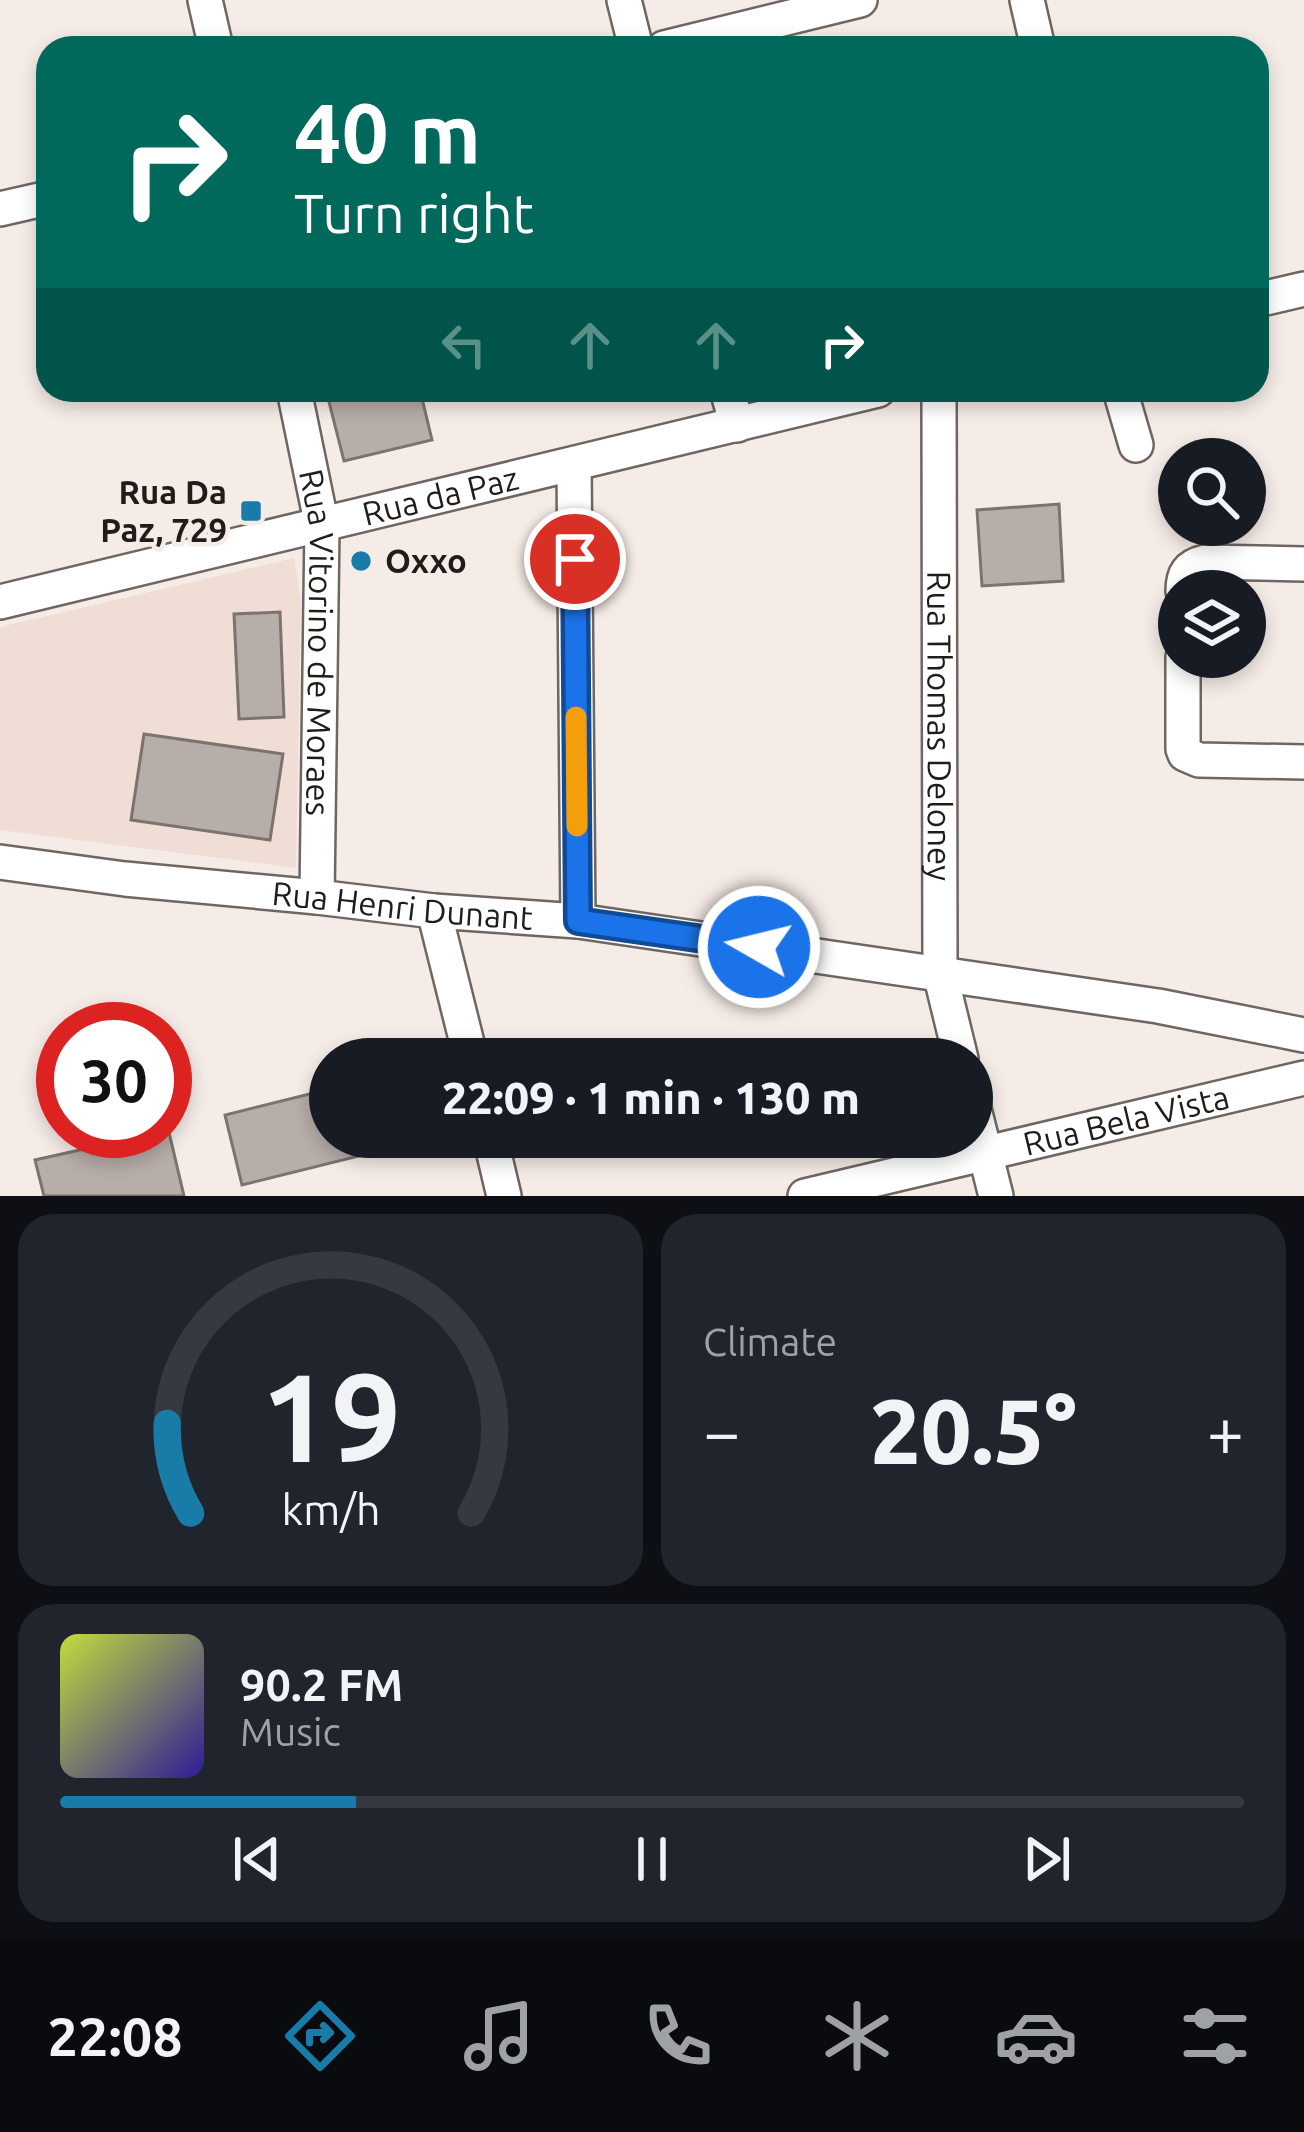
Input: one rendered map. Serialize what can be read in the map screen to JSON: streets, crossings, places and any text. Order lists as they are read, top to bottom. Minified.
{"streets":{"street":["Rua da Paz","Rua Vitorino de Moraes","Rua Thomas Deloney","Rua Henri Dunant","Rua Bela Vista"]},"crossings":[["Rua da Paz","Rua Vitorino de Moraes"],["Rua Vitorino de Moraes","Rua Henri Dunant"],["Rua Thomas Deloney","Rua Henri Dunant"]],"places":{"transit":["Rua Da Paz, 729"],"other":["Oxxo"]},"page":{"turn":["40 m","Turn right"],"limit":"30","trip":"22:09 · 1 min · 130 m","tile":"Climate","heat":["−","20.5°","+"],"song":["90.2 FM","Music"],"tabs":"22:08","gauge":["19","km/h"]}}
